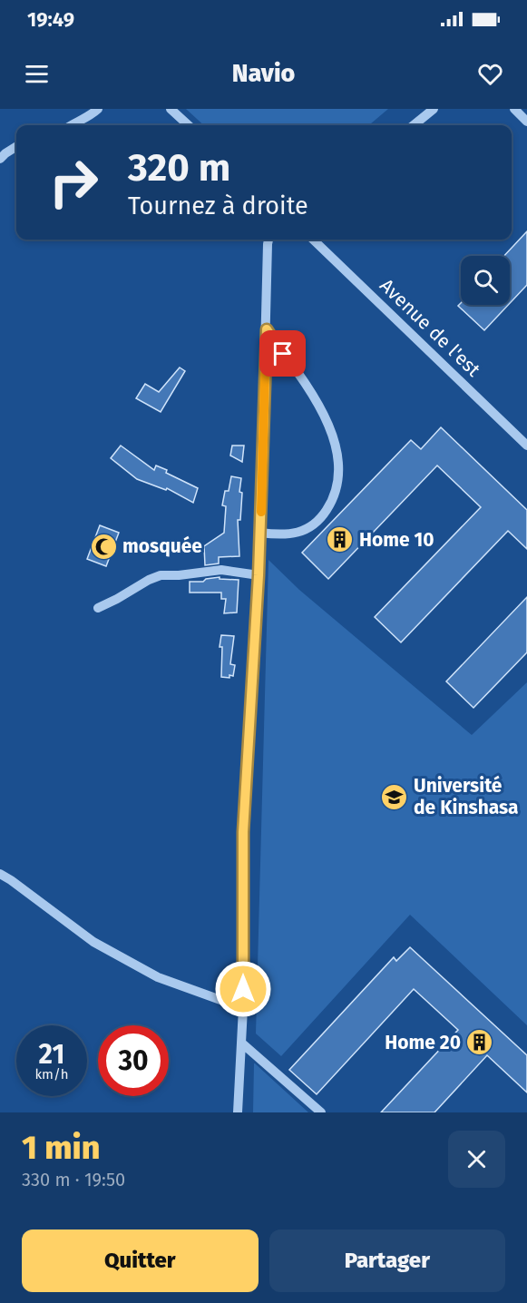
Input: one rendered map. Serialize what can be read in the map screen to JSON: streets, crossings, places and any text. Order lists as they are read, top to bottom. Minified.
{"streets":{"street":["Avenue de l'est"]},"places":{"building":["Home 10","Home 20"],"mosque":["mosquée"],"school or university":["Université de Kinshasa"]},"page":{"status":"19:49","header":"Navio","turn":["320 m","Tournez à droite"],"speed":"21 km/h","limit":"30","heading":["1 min","330 m · 19:50"],"buttons":["Quitter","Partager"]}}
